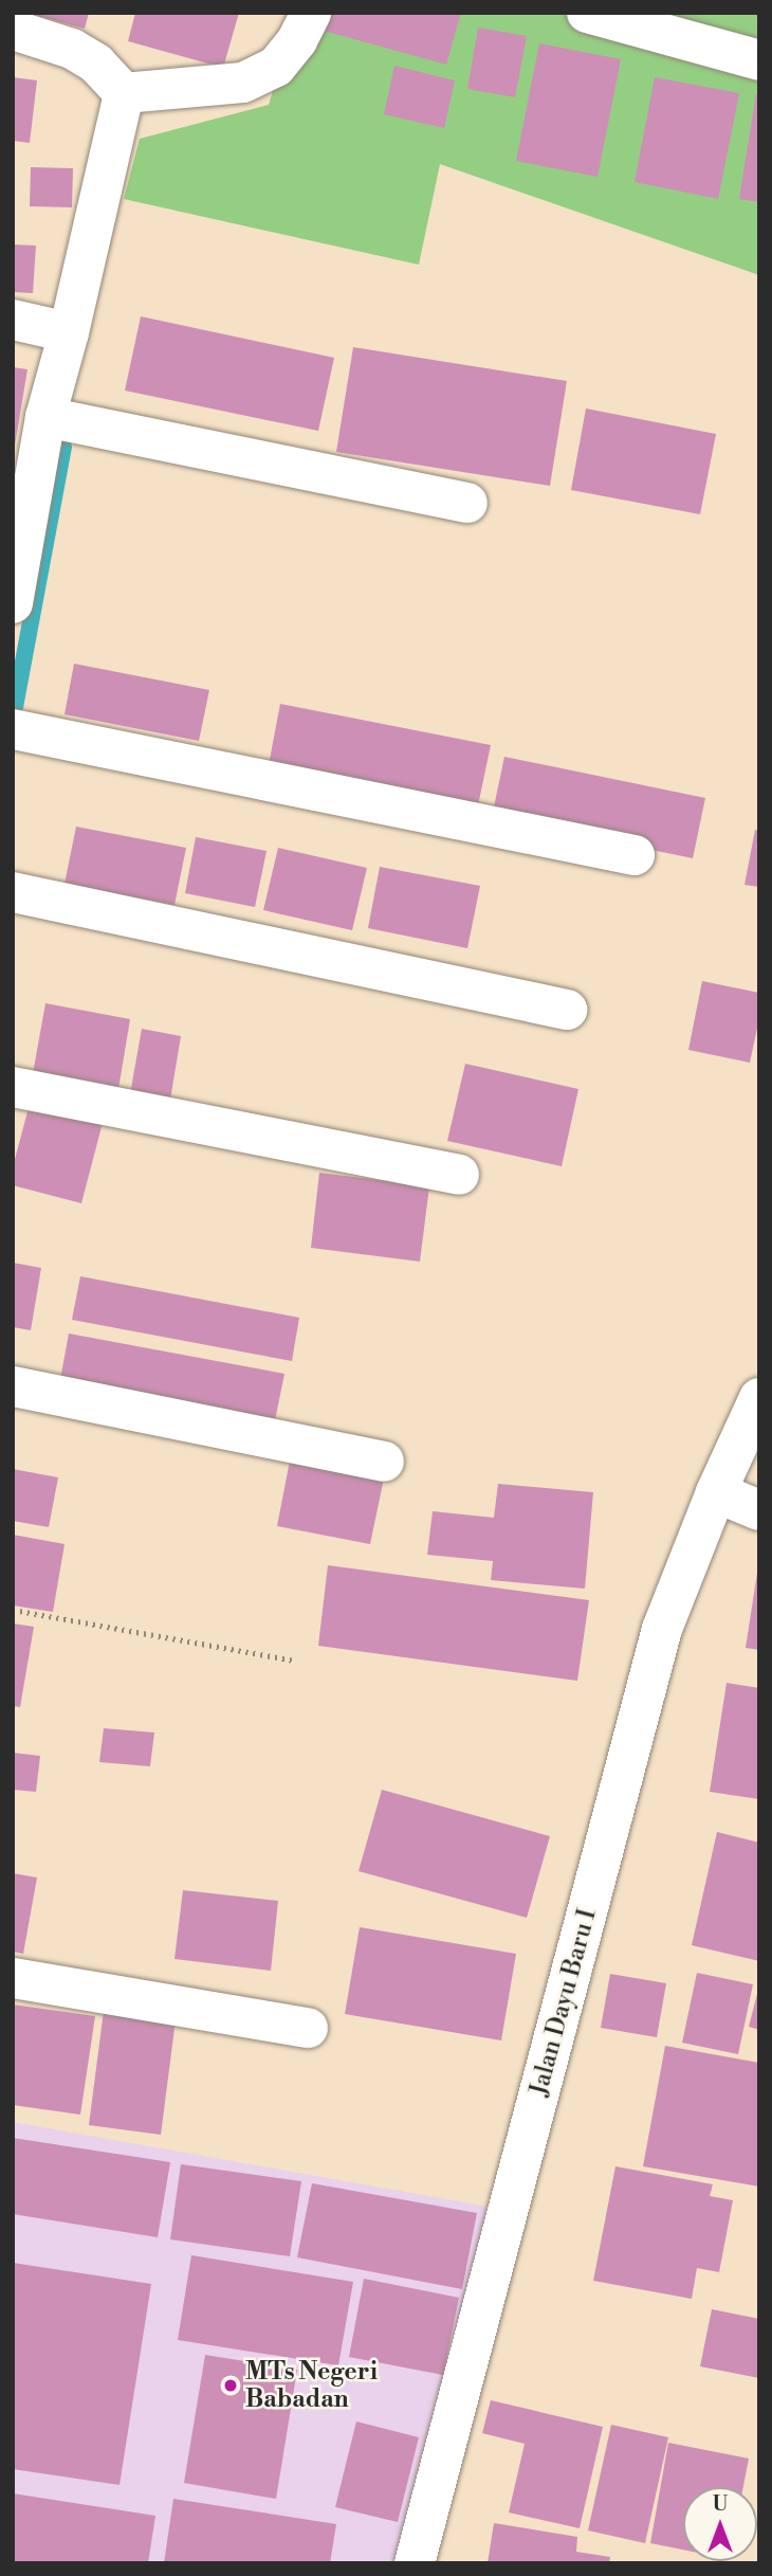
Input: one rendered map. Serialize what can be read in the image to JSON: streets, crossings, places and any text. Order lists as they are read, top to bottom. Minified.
{"streets":{"street":["Jalan Dayu Baru I"]},"places":["MTs Negeri Babadan"],"north":"top"}
